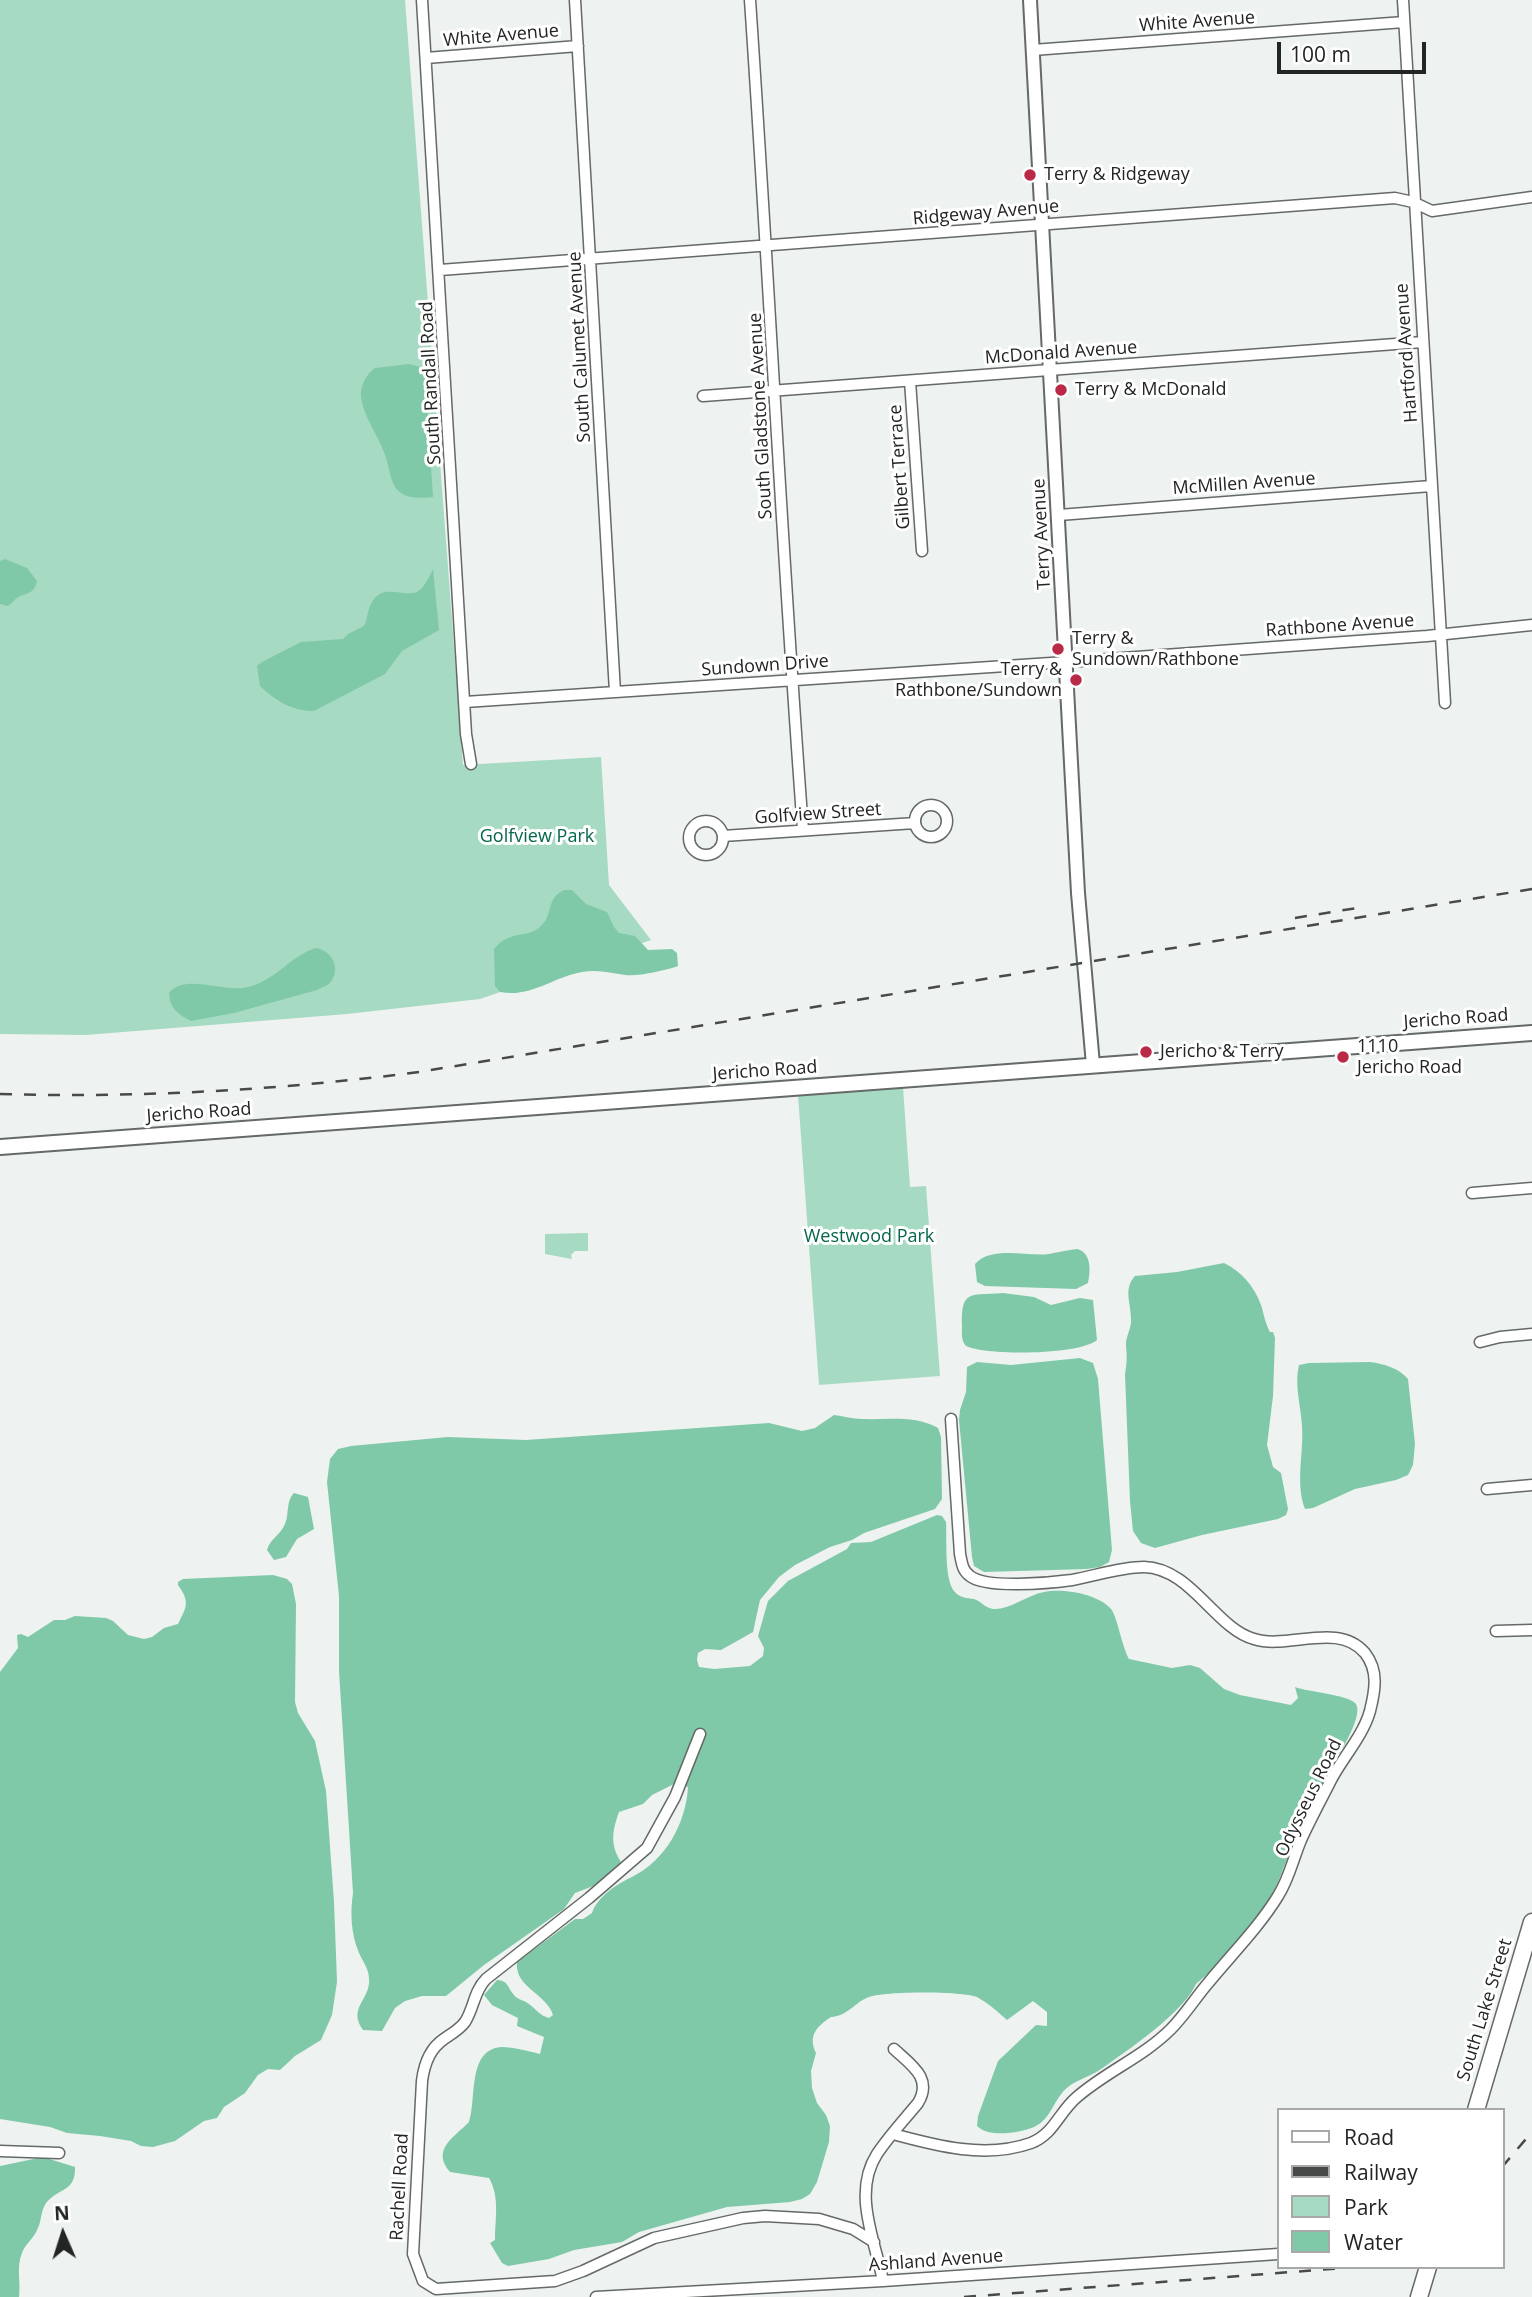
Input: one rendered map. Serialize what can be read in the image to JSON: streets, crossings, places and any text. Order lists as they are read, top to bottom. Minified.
{"streets":{"main road":["Jericho Road","South Lake Street"],"street":["White Avenue","Ridgeway Avenue","South Calumet Avenue","McDonald Avenue","Hartford Avenue","South Randall Road","South Gladstone Avenue","Gilbert Terrace","McMillen Avenue","Terry Avenue","Rathbone Avenue","Sundown Drive","Golfview Street","Odysseus Road","Rachell Road","Ashland Avenue"]},"crossings":[["White Avenue","South Calumet Avenue"],["White Avenue","Hartford Avenue"],["White Avenue","South Randall Road"],["White Avenue","Terry Avenue"],["Ridgeway Avenue","South Calumet Avenue"],["Ridgeway Avenue","Hartford Avenue"],["Ridgeway Avenue","South Randall Road"],["Ridgeway Avenue","South Gladstone Avenue"],["Ridgeway Avenue","Terry Avenue"],["South Calumet Avenue","Sundown Drive"],["McDonald Avenue","Hartford Avenue"],["McDonald Avenue","South Gladstone Avenue"],["McDonald Avenue","Gilbert Terrace"],["McDonald Avenue","Terry Avenue"],["Hartford Avenue","McMillen Avenue"],["Hartford Avenue","Rathbone Avenue"],["South Randall Road","Sundown Drive"],["South Gladstone Avenue","Sundown Drive"],["South Gladstone Avenue","Golfview Street"],["McMillen Avenue","Terry Avenue"],["Terry Avenue","Rathbone Avenue"],["Terry Avenue","Sundown Drive"],["Terry Avenue","Jericho Road"],["Rathbone Avenue","Sundown Drive"]],"parks":["Golfview Park","Westwood Park"],"places":["Terry & Ridgeway","Terry & McDonald","Terry & Sundown/Rathbone","Terry & Rathbone/Sundown","Jericho & Terry","1110 Jericho Road"],"legend":["Road","Railway","Park","Water"],"scale_bar":"100 m","north":"top"}
